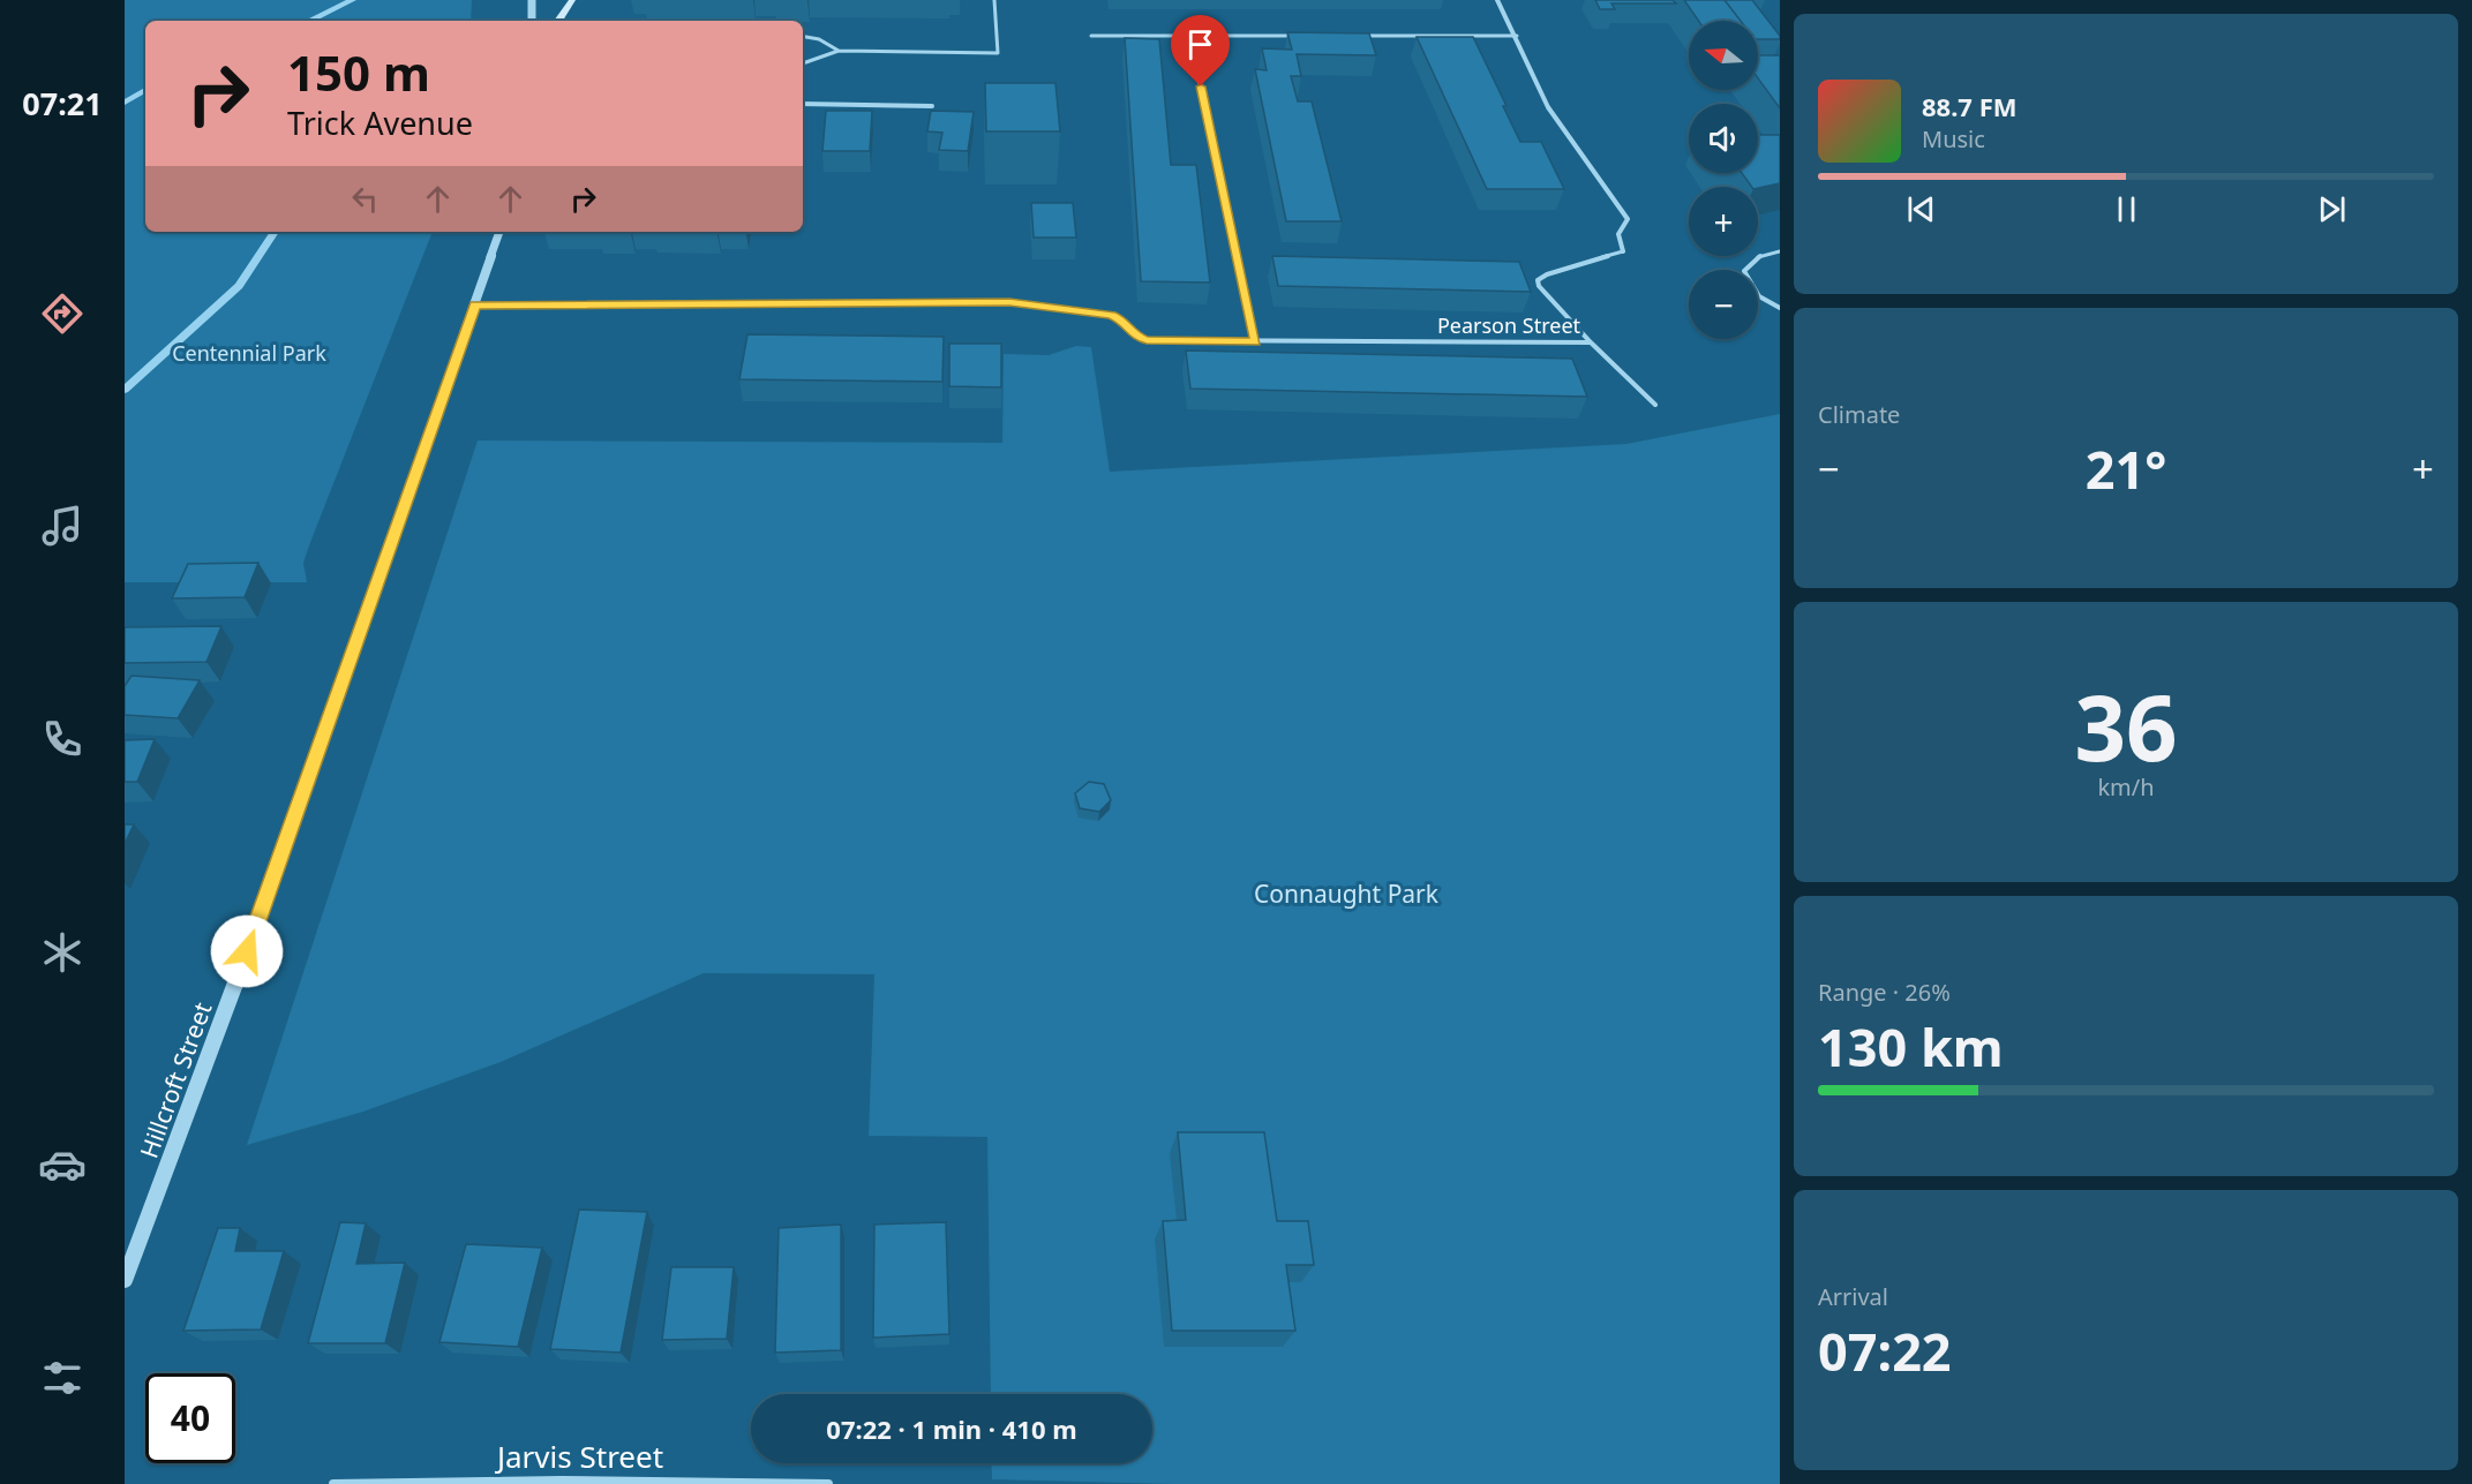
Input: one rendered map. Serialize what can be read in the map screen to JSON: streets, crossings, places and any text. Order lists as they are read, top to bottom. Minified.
{"streets":{"street":["Pearson Street","Hillcroft Street","Jarvis Street"]},"parks":["Centennial Park","Connaught Park"],"north":"left","page":{"tabs":"07:21","map_buttons":["+","−"],"turn":["150 m","Trick Avenue"],"song":["88.7 FM","Music"],"tile":["Climate",["36","km/h"],["Range · 26%","130 km"],["Arrival","07:22"]],"heat":["−","21°","+"],"limit":"40","trip":"07:22 · 1 min · 410 m"}}
